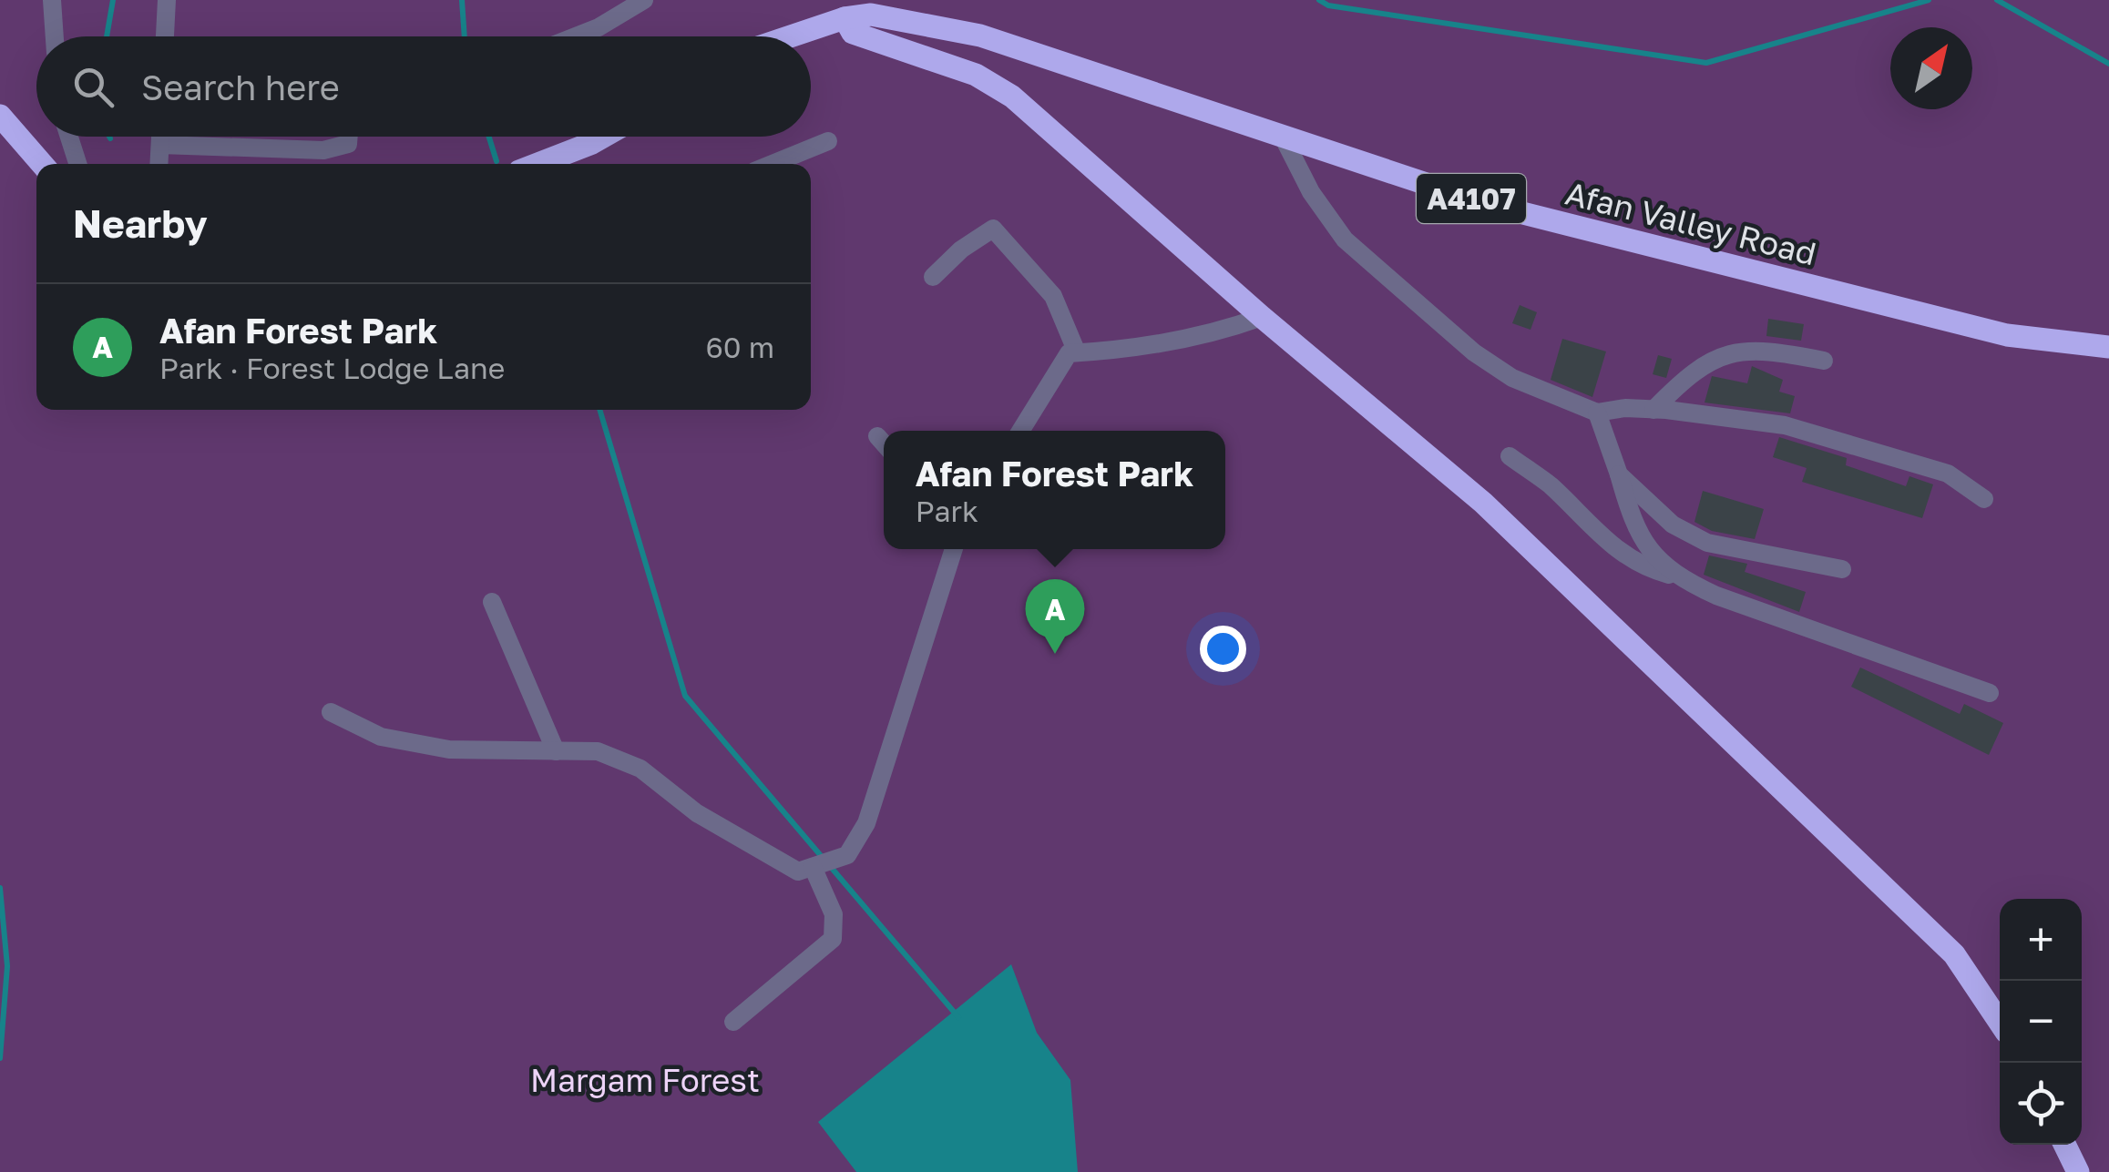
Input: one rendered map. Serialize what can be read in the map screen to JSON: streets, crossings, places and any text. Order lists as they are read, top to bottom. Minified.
{"streets":{"main road":["A4107","Afan Valley Road"]},"crossings":[["A4107","Afan Valley Road"]],"parks":["Margam Forest"],"north":"top right","page":{"search":"Search here","heading":"Nearby","list":[{"mark":"A","name":"Afan Forest Park","note":"Park · Forest Lodge Lane","value":"60 m"}],"popup":["Afan Forest Park","Park"],"pins":"A","map_buttons":["+","−"]}}
